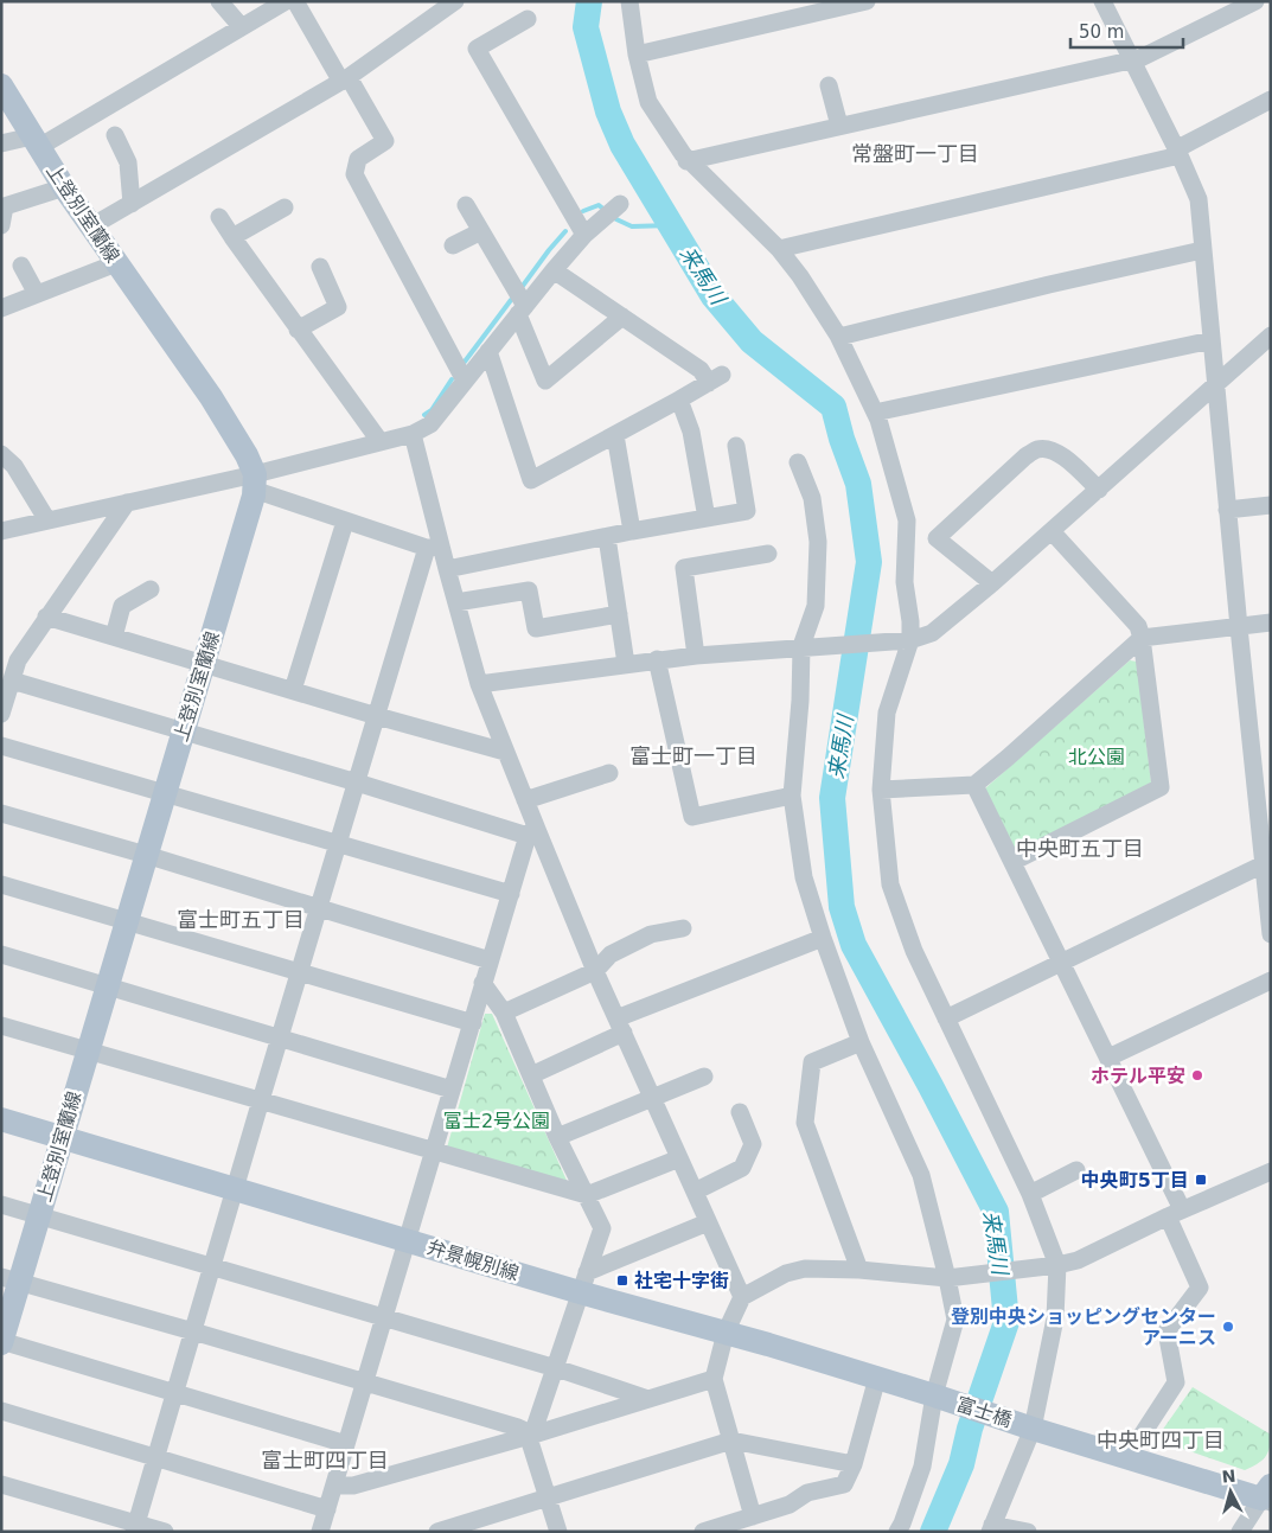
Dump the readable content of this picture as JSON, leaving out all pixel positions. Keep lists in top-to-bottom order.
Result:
{
  "streets": {
    "main road": ["上登別室蘭線", "弁景幌別線", "富士橋"]
  },
  "crossings": [
    ["上登別室蘭線", "弁景幌別線"],
    ["弁景幌別線", "富士橋"]
  ],
  "districts": [
    "常盤町一丁目",
    "富士町一丁目",
    "中央町五丁目",
    "富士町五丁目",
    "中央町四丁目",
    "富士町四丁目"
  ],
  "water": ["来馬川"],
  "parks": ["北公園", "富士2号公園"],
  "places": {
    "other": ["ホテル平安", "登別中央ショッピングセンター アーニス"],
    "transit": ["中央町5丁目", "社宅十字街"]
  },
  "scale_bar": "50 m",
  "north": "top"
}
